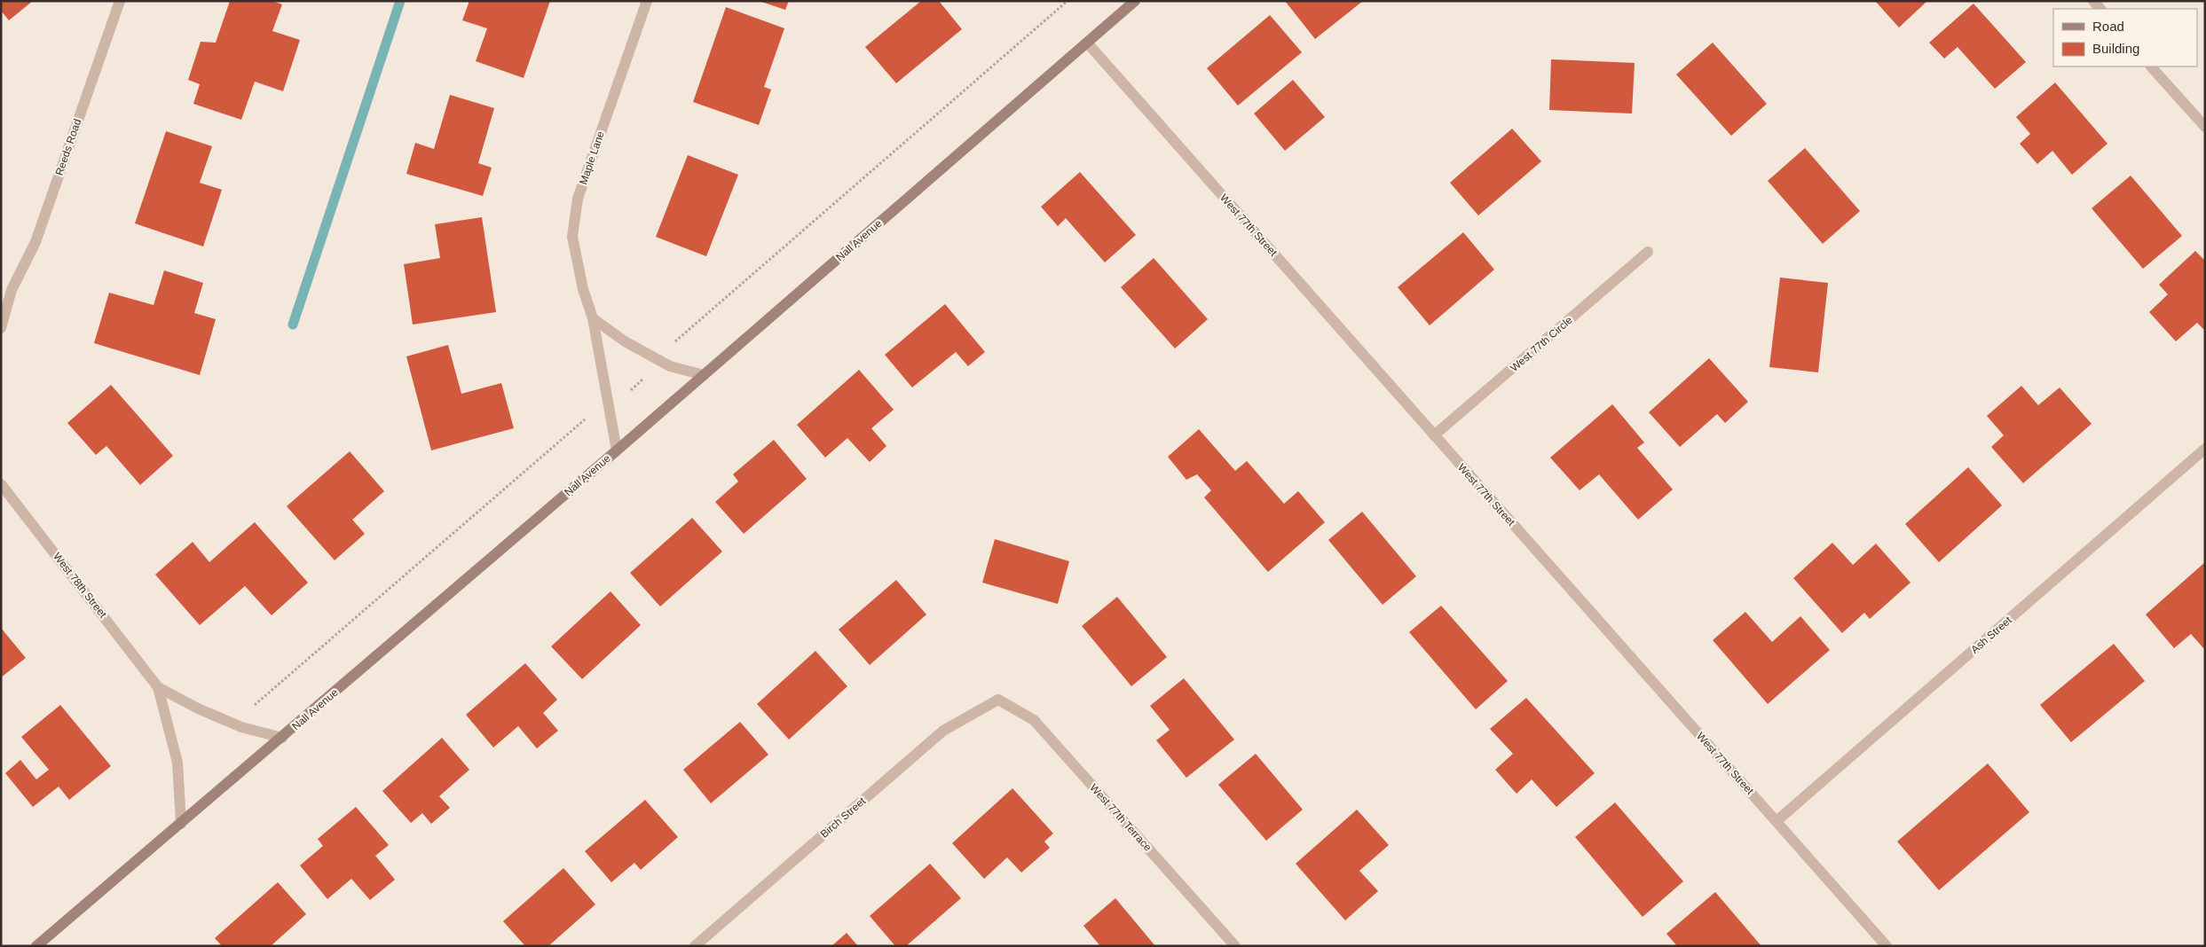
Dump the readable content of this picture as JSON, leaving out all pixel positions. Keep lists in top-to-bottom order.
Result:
{
  "streets": {
    "main road": ["Nall Avenue"],
    "street": [
      "Reeds Road",
      "Maple Lane",
      "West 77th Street",
      "West 77th Circle",
      "West 78th Street",
      "Ash Street",
      "Birch Street",
      "West 77th Terrace"
    ]
  },
  "crossings": [
    ["Maple Lane", "Nall Avenue"],
    ["West 77th Street", "Nall Avenue"],
    ["West 77th Street", "West 77th Circle"],
    ["West 77th Street", "Ash Street"],
    ["Nall Avenue", "West 78th Street"],
    ["Birch Street", "West 77th Terrace"]
  ],
  "legend": ["Road", "Building"]
}
